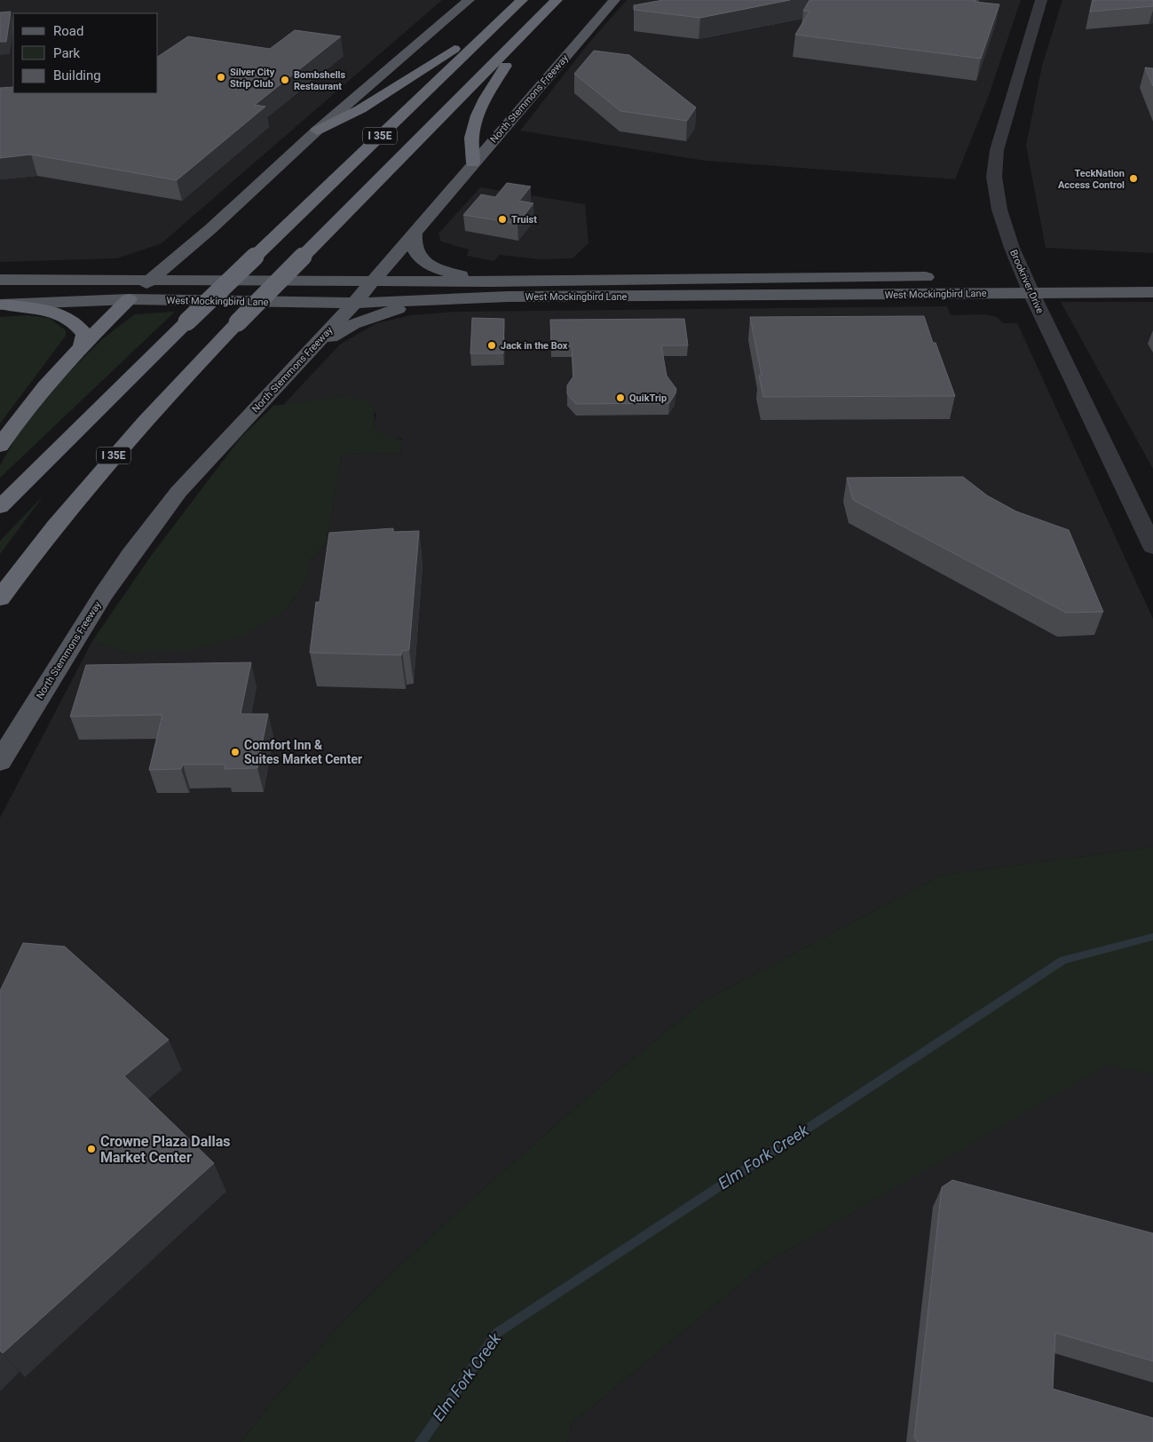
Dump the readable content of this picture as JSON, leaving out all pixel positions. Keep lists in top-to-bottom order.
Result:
{
  "streets": {
    "highway": ["I 35E"],
    "main road": ["North Stemmons Freeway", "West Mockingbird Lane"],
    "street": ["Brookriver Drive"]
  },
  "crossings": [
    ["North Stemmons Freeway", "West Mockingbird Lane"],
    ["Brookriver Drive", "West Mockingbird Lane"]
  ],
  "water": ["Elm Fork Creek"],
  "places": [
    "Silver City Strip Club",
    "Bombshells Restaurant",
    "TeckNation Access Control",
    "Truist",
    "Jack in the Box",
    "QuikTrip",
    "Comfort Inn & Suites Market Center",
    "Crowne Plaza Dallas Market Center"
  ],
  "legend": ["Road", "Park", "Building"]
}
